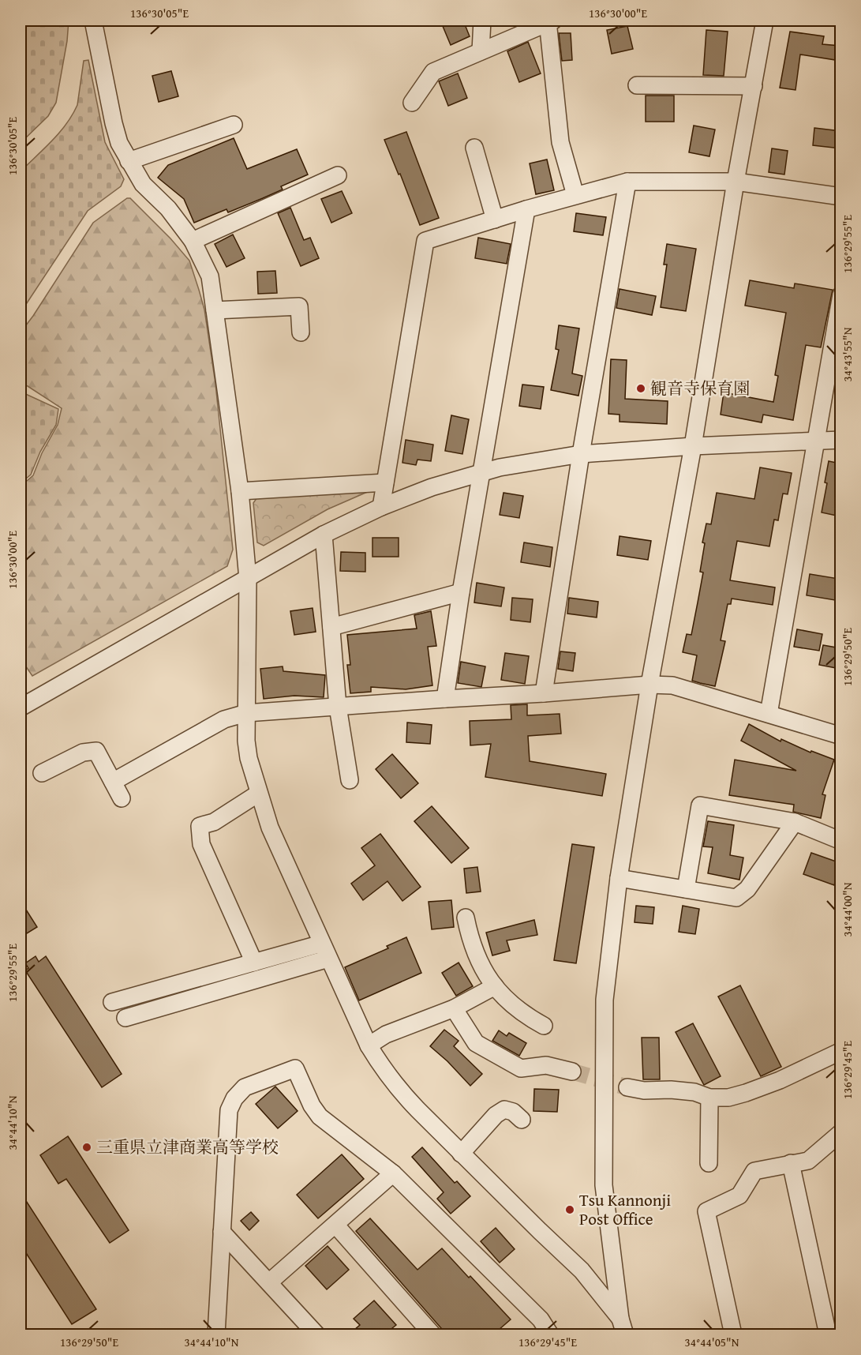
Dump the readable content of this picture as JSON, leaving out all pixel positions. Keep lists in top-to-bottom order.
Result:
{
  "places": ["観音寺保育園", "三重県立津商業高等学校", "Tsu Kannonji Post Office"],
  "coordinates": [
    "136°30'05\"E",
    "136°30'00\"E",
    "136°29'55\"E",
    "34°43'55\"N",
    "136°29'50\"E",
    "34°44'00\"N",
    "136°29'45\"E",
    "34°44'10\"N",
    "34°44'05\"N"
  ]
}
